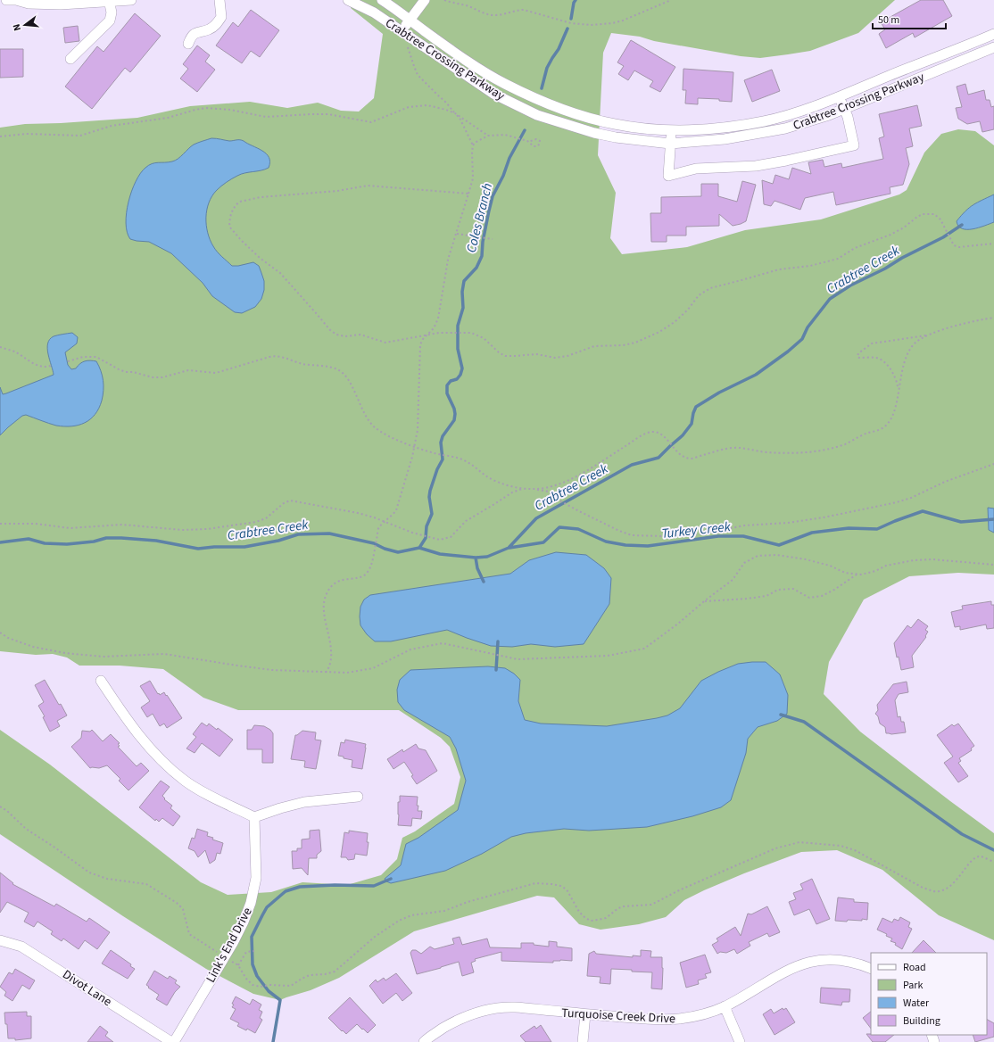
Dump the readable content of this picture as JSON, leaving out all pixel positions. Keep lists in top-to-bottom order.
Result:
{
  "streets": {
    "street": [
      "Crabtree Crossing Parkway",
      "Link's End Drive",
      "Divot Lane",
      "Turquoise Creek Drive"
    ]
  },
  "water": ["Coles Branch", "Crabtree Creek", "Turkey Creek"],
  "legend": [
    "Road",
    "Park",
    "Water",
    "Building"
  ],
  "scale_bar": "50 m",
  "north": "left"
}
